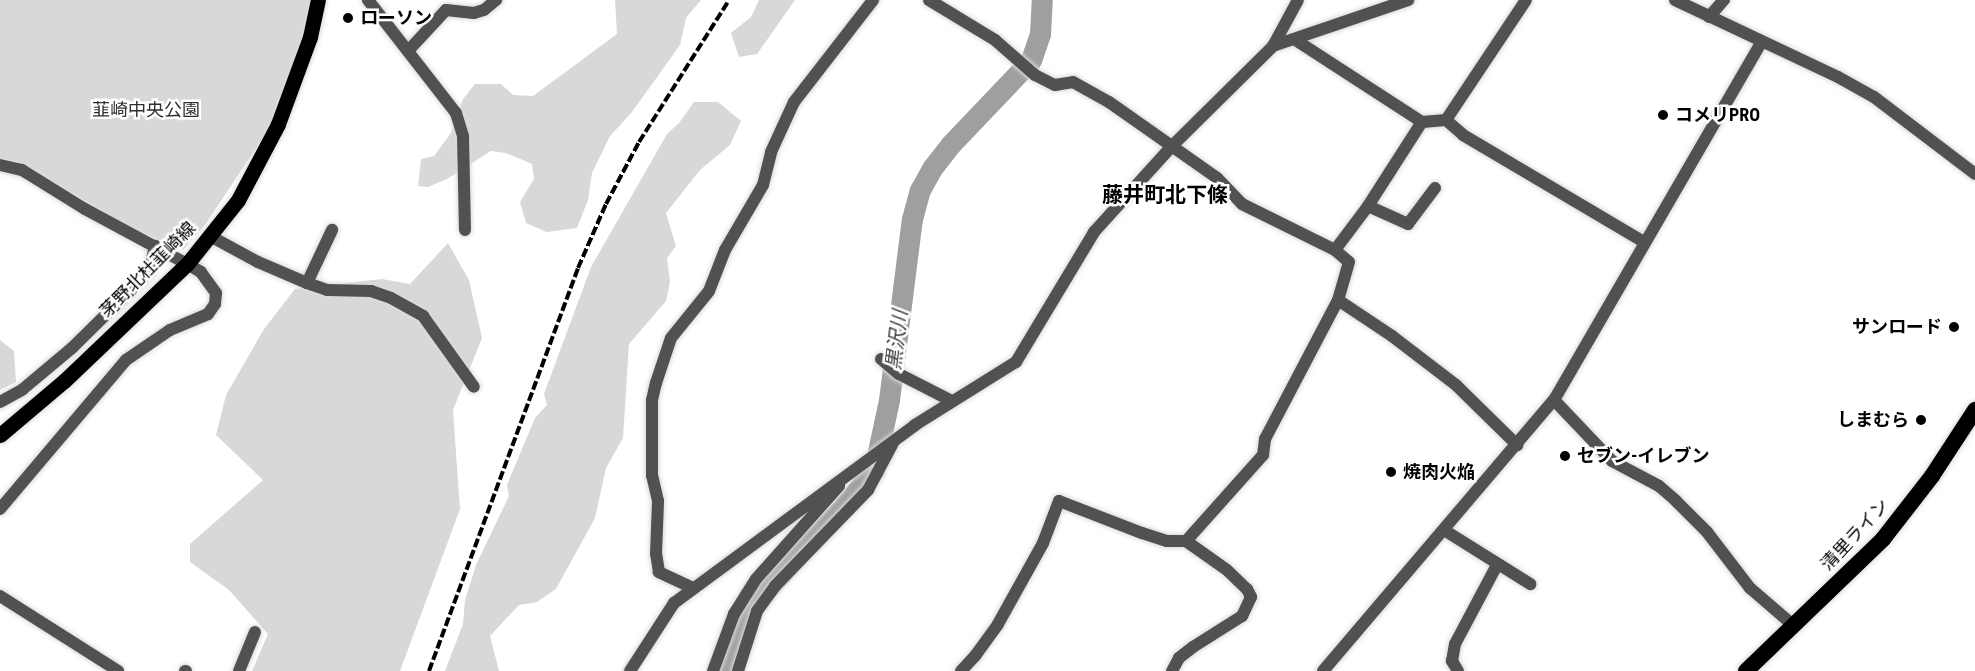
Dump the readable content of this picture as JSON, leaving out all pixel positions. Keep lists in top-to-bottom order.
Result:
{
  "streets": {
    "highway": ["清里ライン"],
    "main road": ["茅野北杜韮崎線"]
  },
  "districts": ["藤井町北下條"],
  "water": ["黒沢川"],
  "parks": ["韮崎中央公園"],
  "places": [
    "ローソン",
    "コメリPRO",
    "サンロード",
    "しまむら",
    "セブン-イレブン",
    "焼肉火焔"
  ]
}
